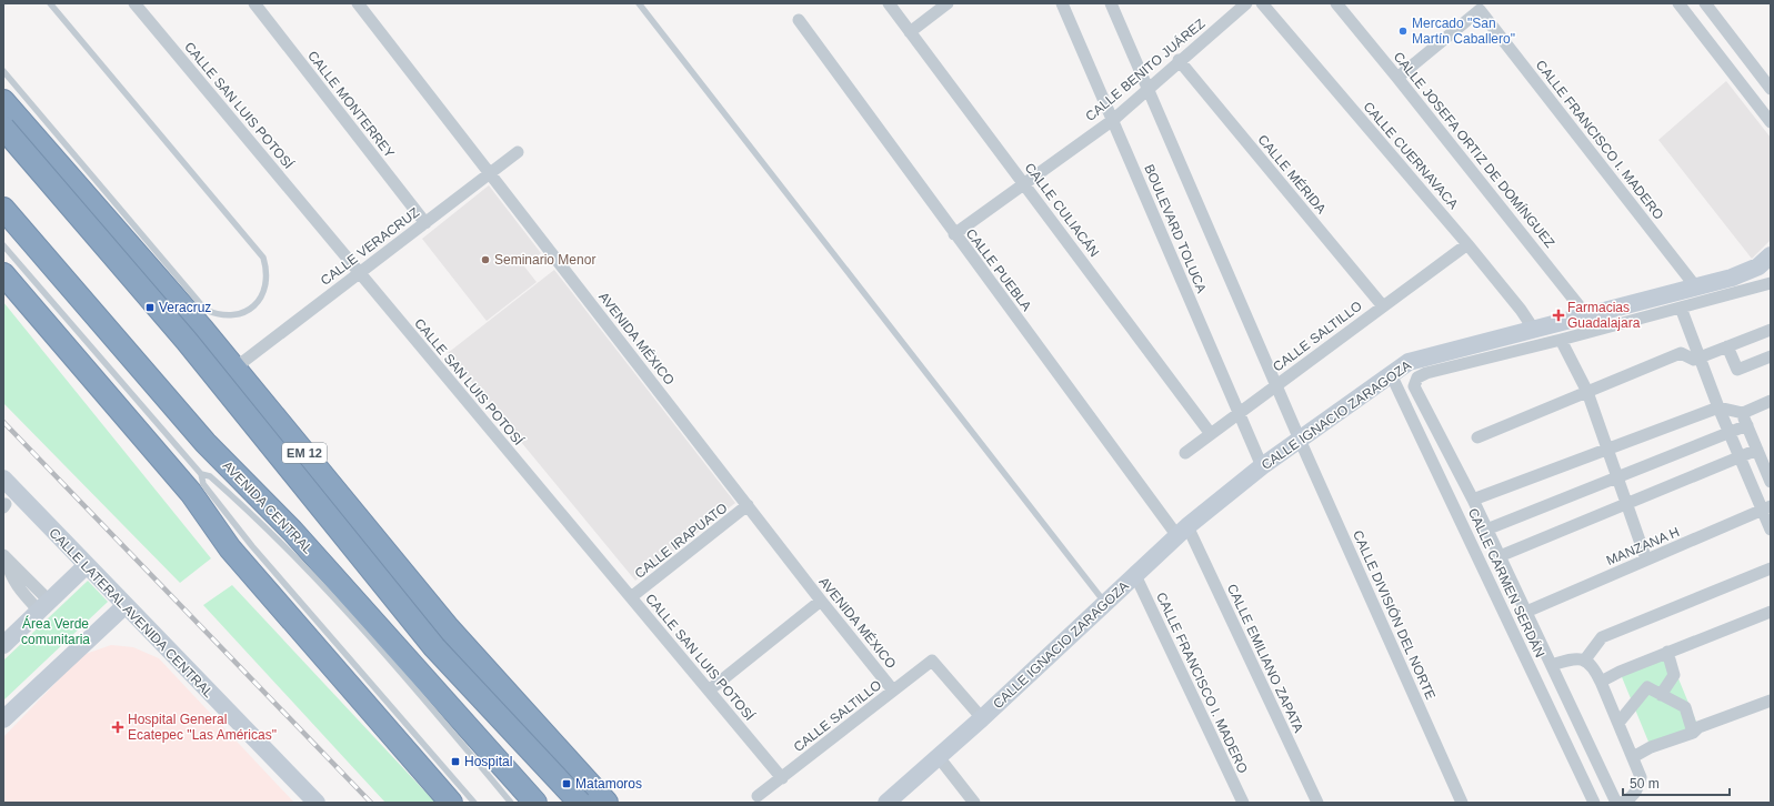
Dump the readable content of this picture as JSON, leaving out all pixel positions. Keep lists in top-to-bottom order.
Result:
{
  "streets": {
    "highway": ["EM 12", "AVENIDA CENTRAL"],
    "street": [
      "CALLE BENITO JUÁREZ",
      "CALLE MONTERREY",
      "CALLE SAN LUIS POTOSÍ",
      "CALLE FRANCISCO I. MADERO",
      "CALLE JOSEFA ORTIZ DE DOMÍNGUEZ",
      "CALLE CUERNAVACA",
      "CALLE MÉRIDA",
      "CALLE CULIACÁN",
      "BOULEVARD TOLUCA",
      "CALLE VERACRUZ",
      "CALLE PUEBLA",
      "CALLE SALTILLO",
      "AVENIDA MÉXICO",
      "CALLE IGNACIO ZARAGOZA",
      "CALLE IRAPUATO",
      "MANZANA H",
      "CALLE CARMEN SERDÁN",
      "CALLE LATERAL AVENIDA CENTRAL",
      "CALLE DIVISIÓN DEL NORTE",
      "CALLE EMILIANO ZAPATA"
    ]
  },
  "crossings": [
    ["CALLE BENITO JUÁREZ", "CALLE MÉRIDA"],
    ["CALLE BENITO JUÁREZ", "CALLE CULIACÁN"],
    ["CALLE BENITO JUÁREZ", "BOULEVARD TOLUCA"],
    ["CALLE BENITO JUÁREZ", "CALLE PUEBLA"],
    ["CALLE MONTERREY", "CALLE VERACRUZ"],
    ["CALLE SAN LUIS POTOSÍ", "CALLE VERACRUZ"],
    ["CALLE SAN LUIS POTOSÍ", "CALLE SALTILLO"],
    ["CALLE SAN LUIS POTOSÍ", "CALLE IRAPUATO"],
    ["CALLE FRANCISCO I. MADERO", "CALLE JOSEFA ORTIZ DE DOMÍNGUEZ"],
    ["CALLE FRANCISCO I. MADERO", "CALLE IGNACIO ZARAGOZA"],
    ["CALLE JOSEFA ORTIZ DE DOMÍNGUEZ", "CALLE IGNACIO ZARAGOZA"],
    ["CALLE CUERNAVACA", "CALLE SALTILLO"],
    ["CALLE CUERNAVACA", "CALLE IGNACIO ZARAGOZA"],
    ["CALLE MÉRIDA", "CALLE SALTILLO"],
    ["CALLE CULIACÁN", "CALLE SALTILLO"],
    ["BOULEVARD TOLUCA", "CALLE SALTILLO"],
    ["BOULEVARD TOLUCA", "CALLE IGNACIO ZARAGOZA"],
    ["CALLE VERACRUZ", "AVENIDA MÉXICO"],
    ["CALLE PUEBLA", "CALLE IGNACIO ZARAGOZA"],
    ["CALLE PUEBLA", "CALLE EMILIANO ZAPATA"],
    ["CALLE SALTILLO", "AVENIDA MÉXICO"],
    ["CALLE SALTILLO", "CALLE IGNACIO ZARAGOZA"],
    ["AVENIDA MÉXICO", "CALLE IRAPUATO"],
    ["CALLE IGNACIO ZARAGOZA", "CALLE CARMEN SERDÁN"],
    ["CALLE IGNACIO ZARAGOZA", "CALLE DIVISIÓN DEL NORTE"],
    ["CALLE IGNACIO ZARAGOZA", "CALLE EMILIANO ZAPATA"],
    ["MANZANA H", "CALLE CARMEN SERDÁN"]
  ],
  "parks": ["Área Verde comunitaria"],
  "places": {
    "other": ["Mercado \"San Martín Caballero\"", "Seminario Menor"],
    "transit": ["Veracruz", "Hospital", "Matamoros"],
    "health": ["Farmacias Guadalajara", "Hospital General Ecatepec \"Las Américas\""]
  },
  "scale_bar": "50 m"
}
